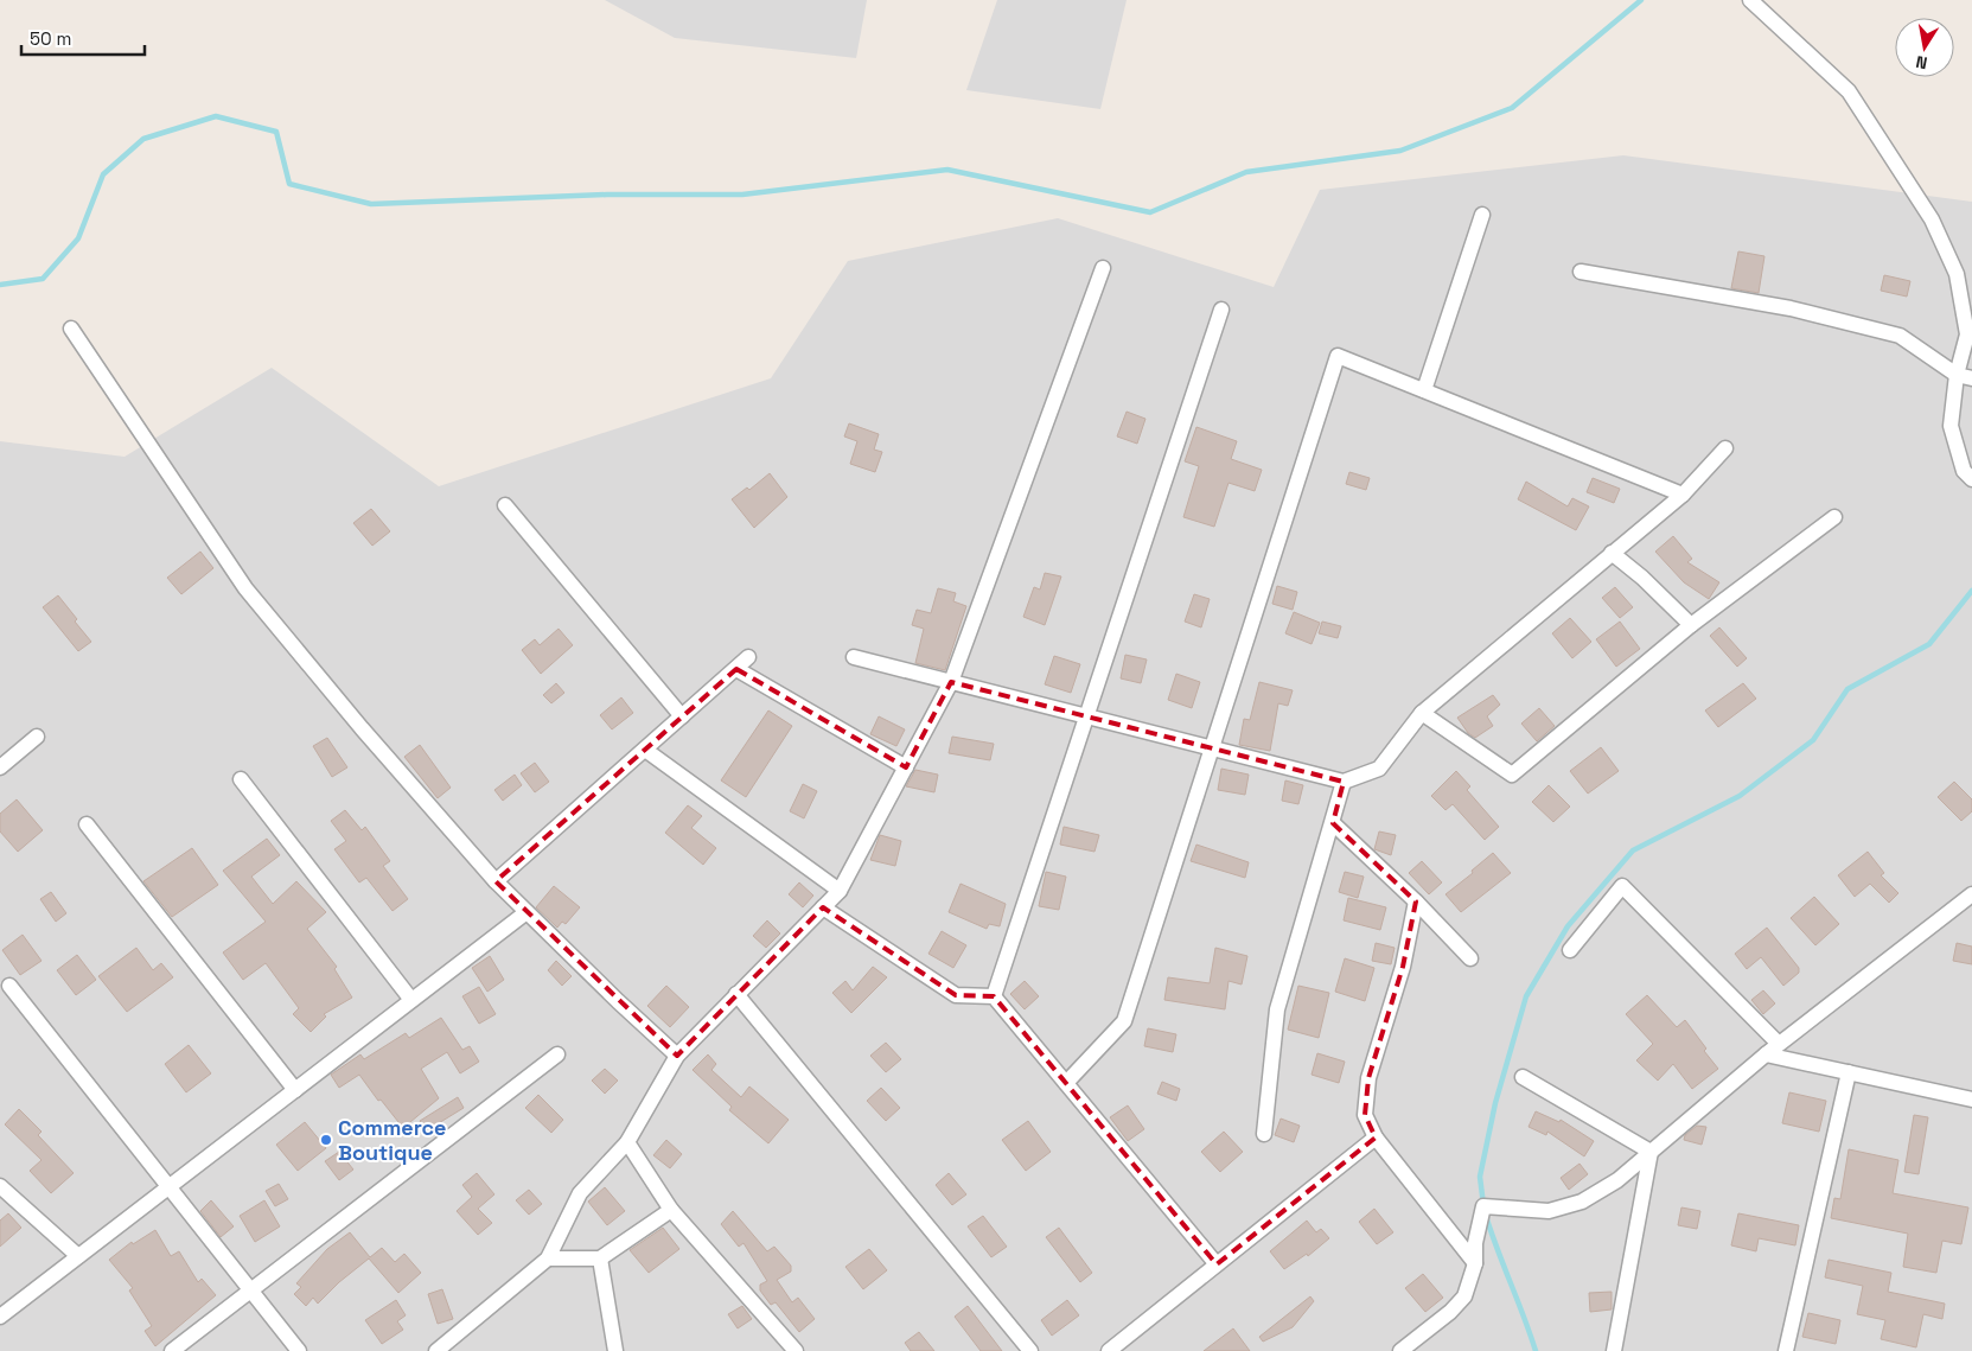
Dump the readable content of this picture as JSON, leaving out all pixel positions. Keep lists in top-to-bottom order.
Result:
{
  "places": ["Commerce Boutique"],
  "scale_bar": "50 m",
  "north": "bottom"
}
